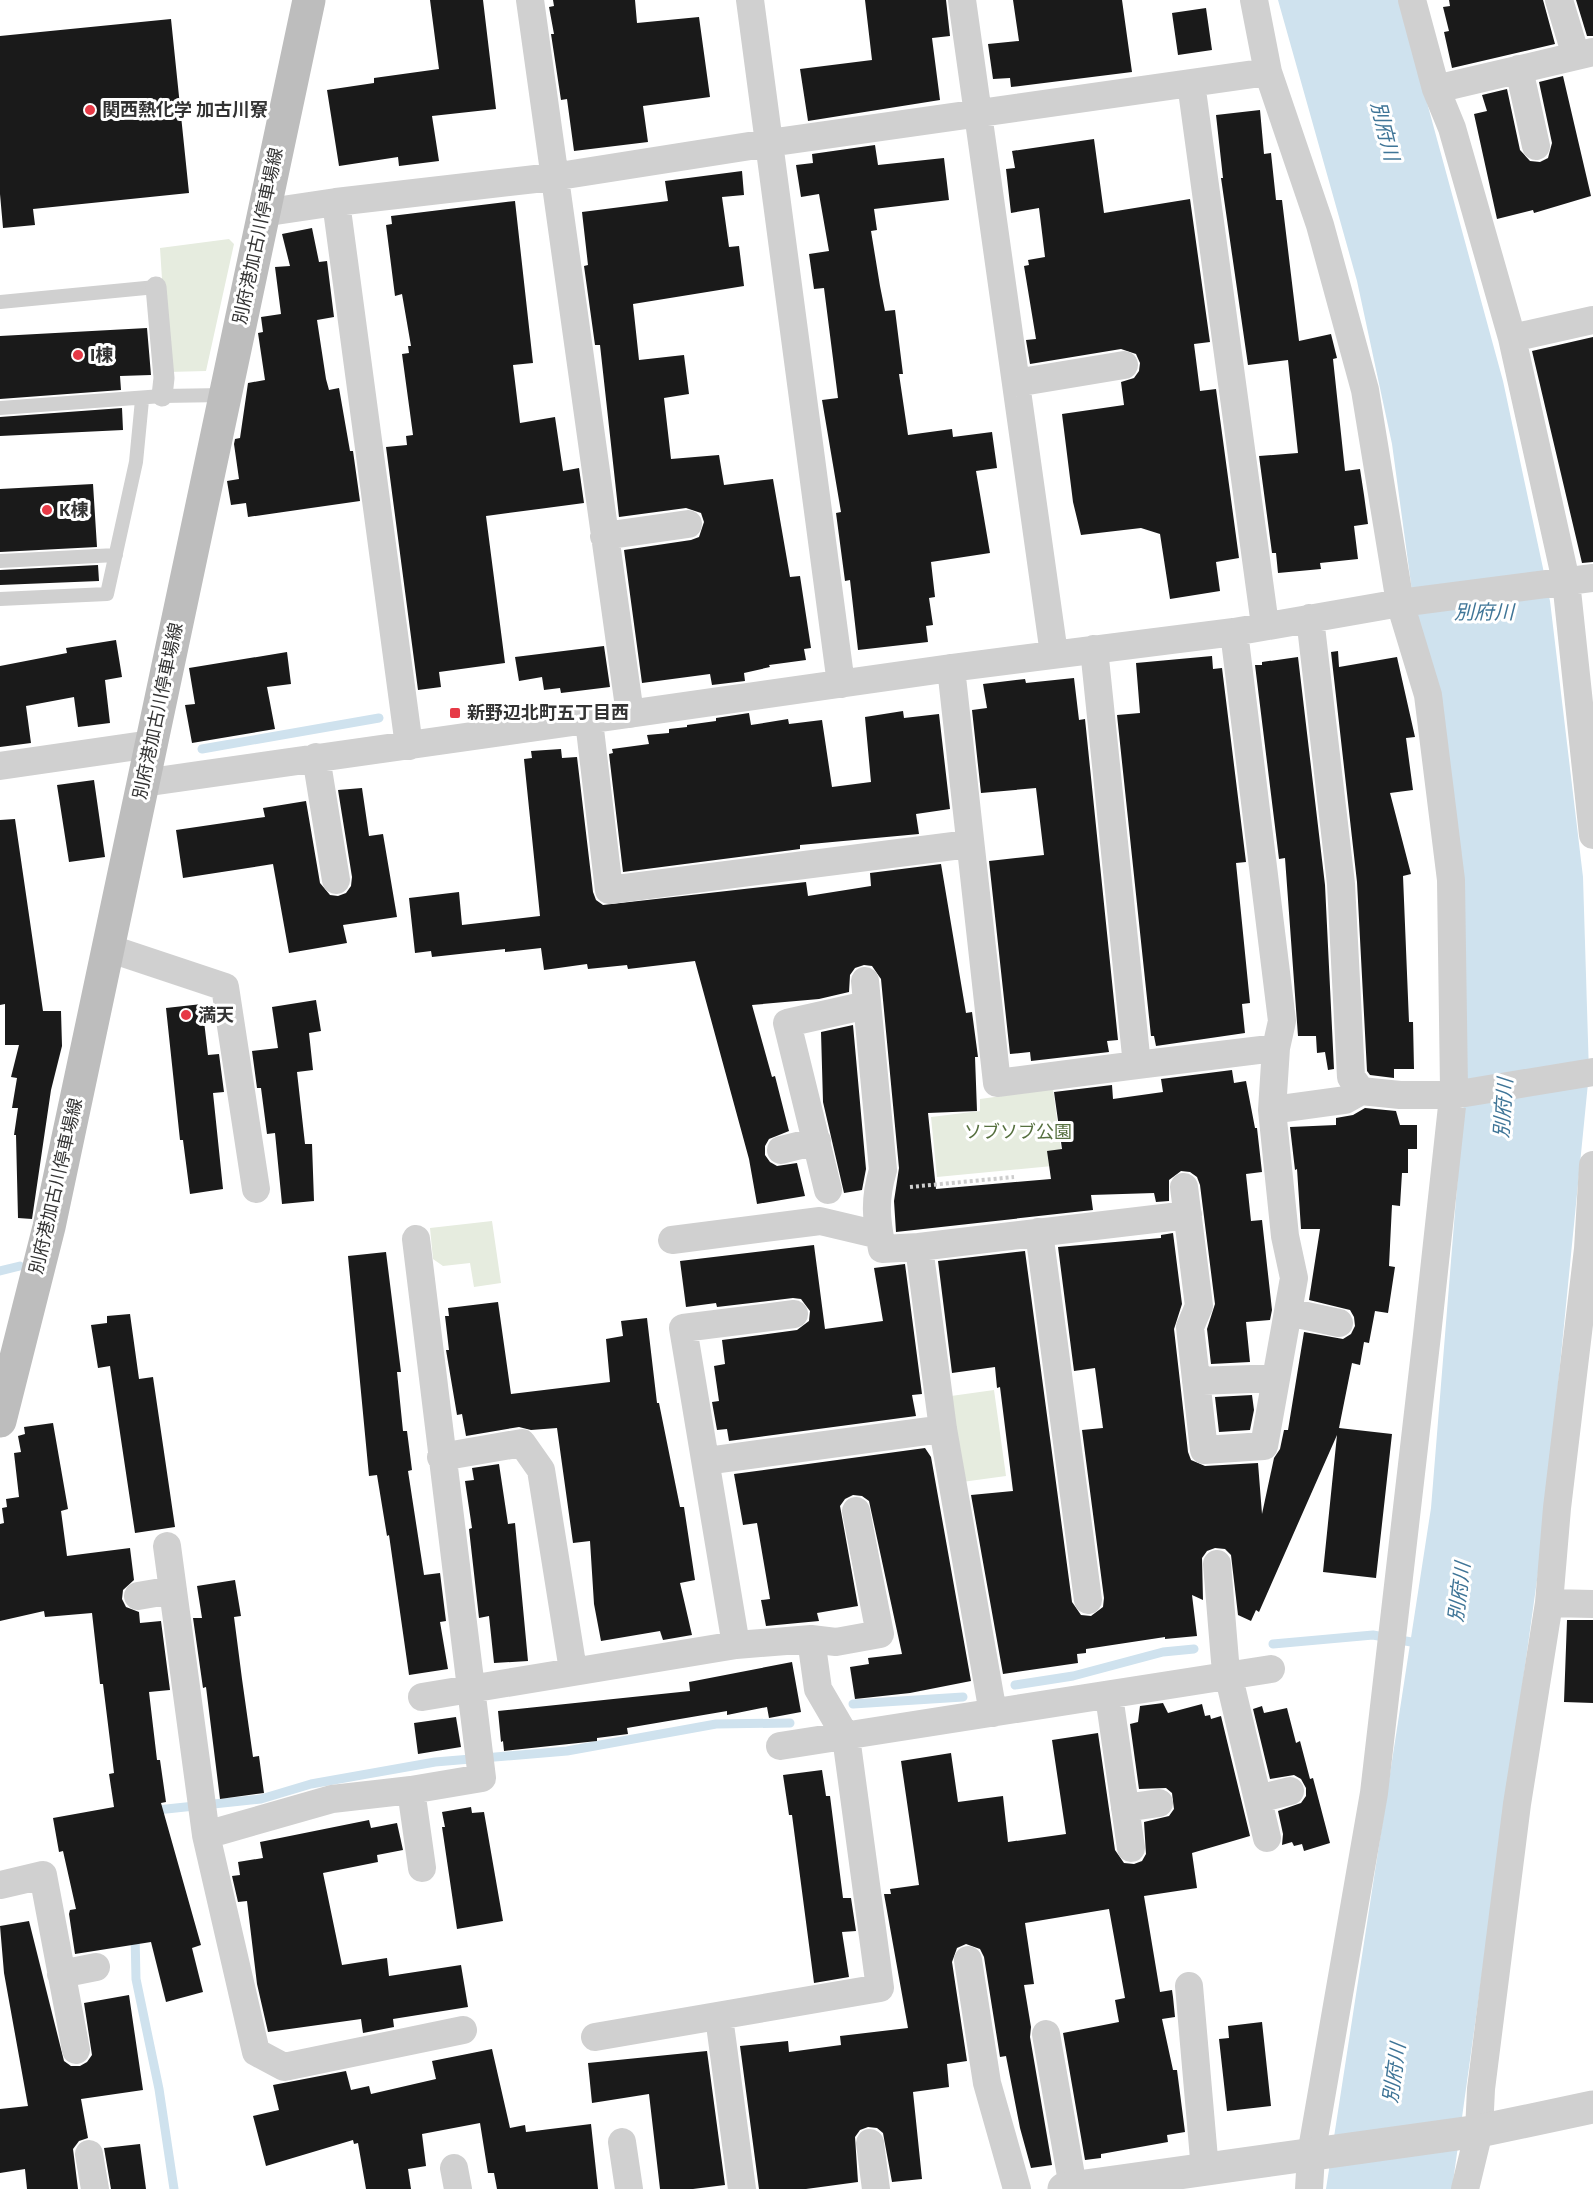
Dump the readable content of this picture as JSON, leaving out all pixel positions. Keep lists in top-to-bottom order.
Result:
{
  "streets": {
    "main road": ["別府港加古川停車場線"]
  },
  "water": ["別府川"],
  "parks": ["ソブソブ公園"],
  "places": {
    "other": [
      "関西熱化学 加古川寮",
      "I棟",
      "K棟",
      "満天"
    ],
    "transit": ["新野辺北町五丁目西"]
  }
}
